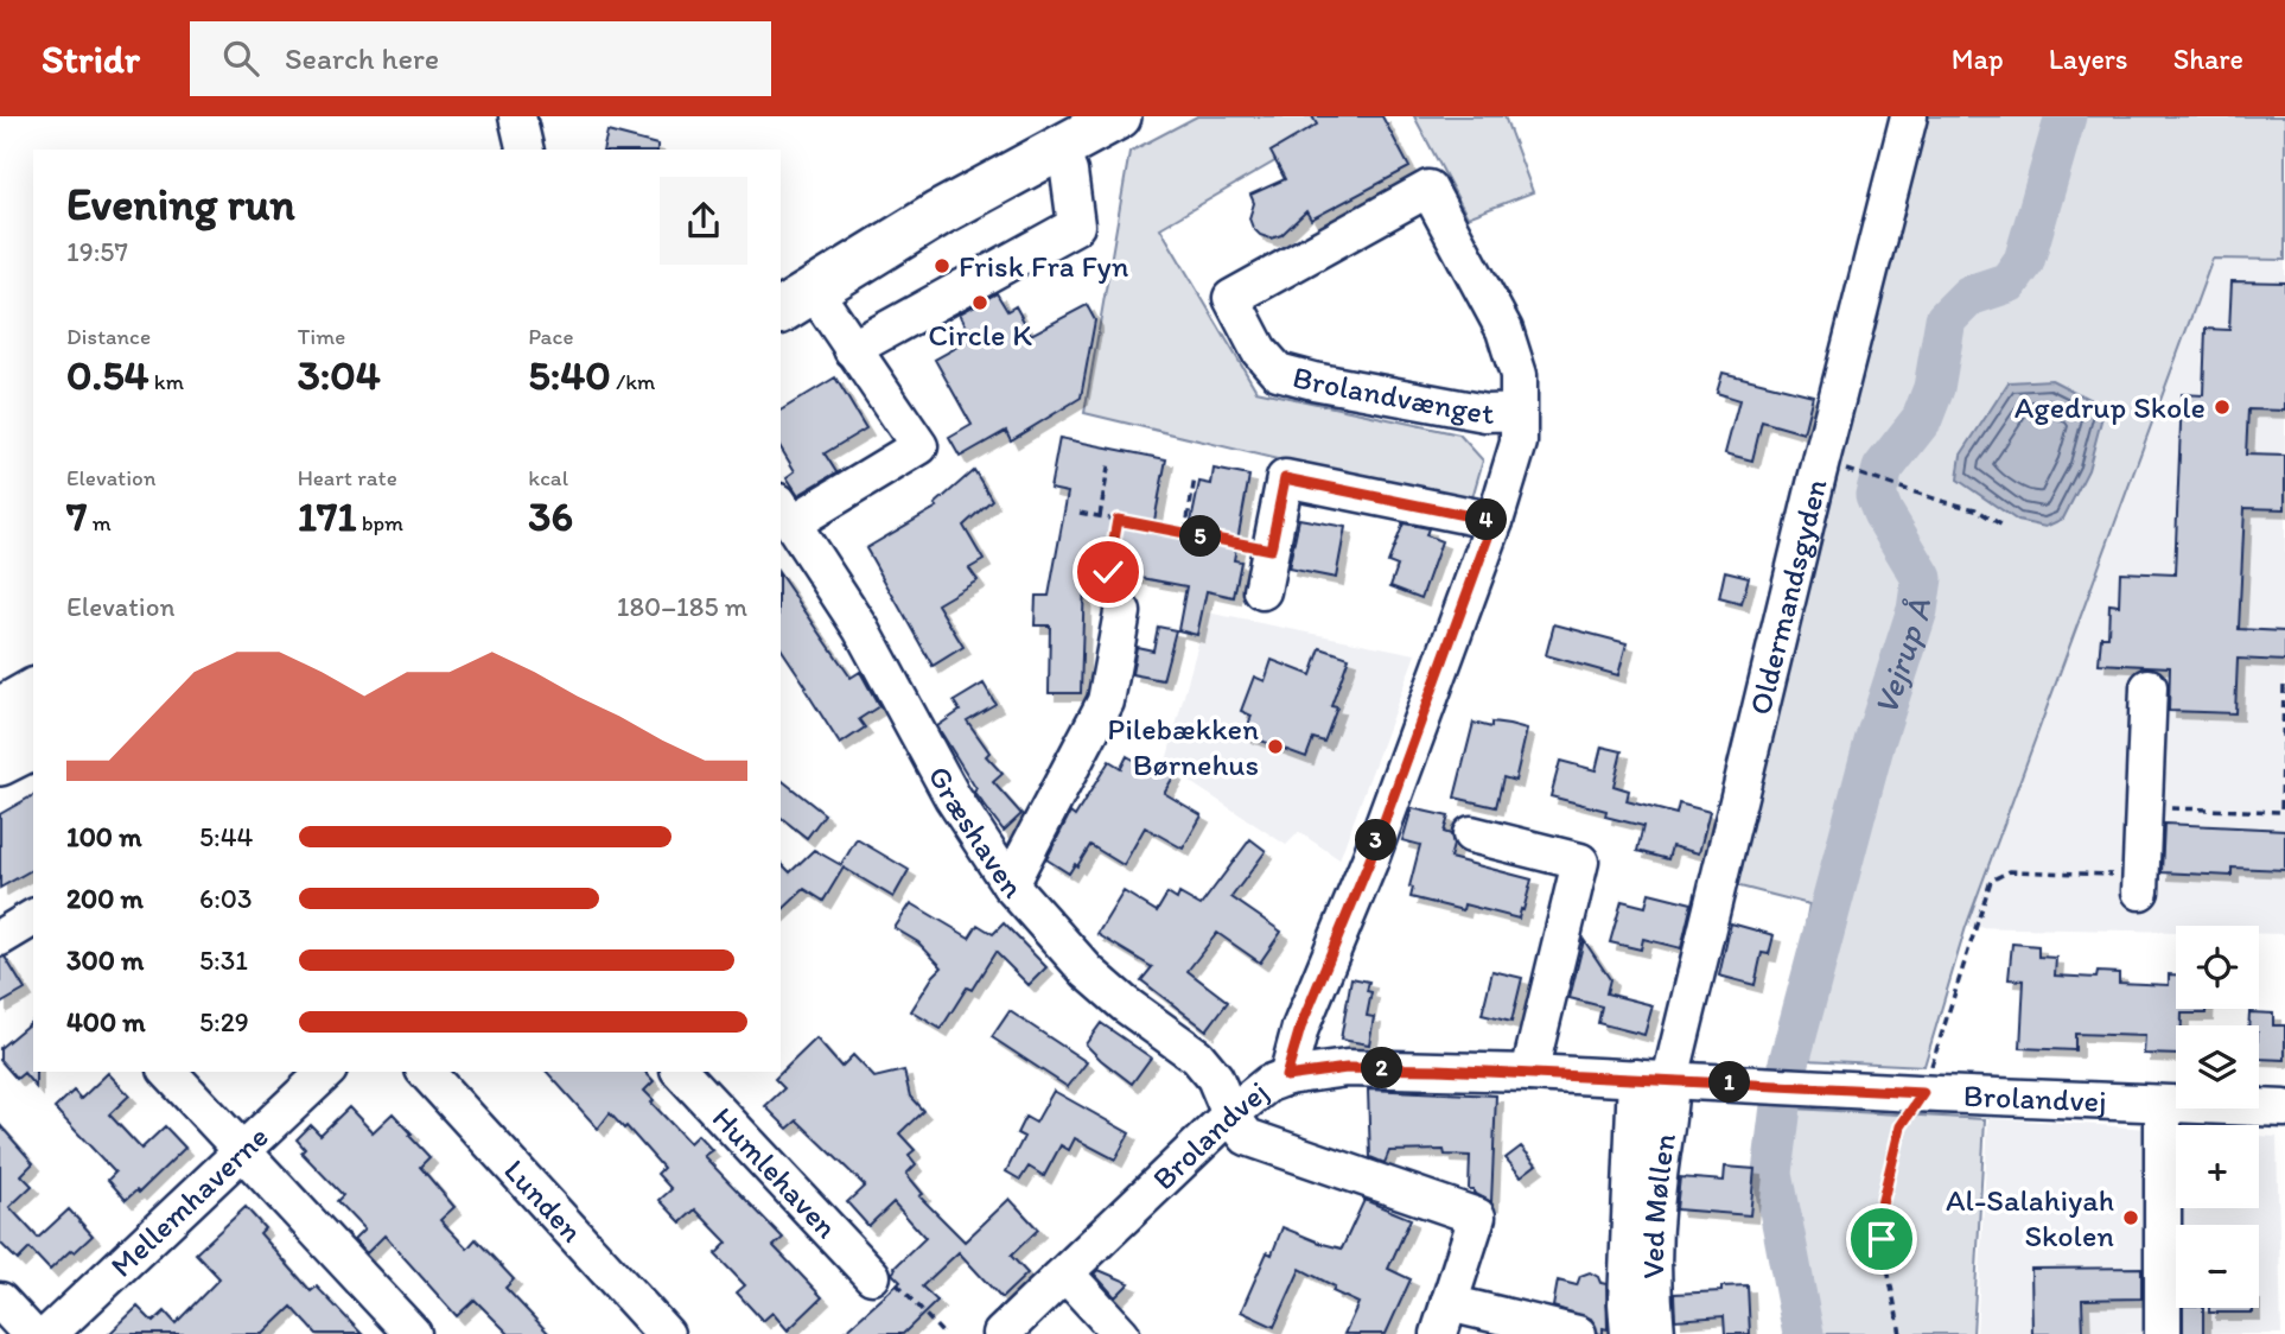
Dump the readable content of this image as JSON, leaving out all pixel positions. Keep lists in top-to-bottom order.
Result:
{
  "streets": {
    "street": [
      "Brolandvænget",
      "Oldermandsgyden",
      "Græshaven",
      "Brolandvej",
      "Humlehaven",
      "Lunden",
      "Mellemhaverne",
      "Ved Møllen"
    ]
  },
  "crossings": [
    ["Brolandvænget", "Brolandvej"],
    ["Oldermandsgyden", "Brolandvej"],
    ["Oldermandsgyden", "Ved Møllen"],
    ["Græshaven", "Brolandvej"],
    ["Brolandvej", "Ved Møllen"]
  ],
  "water": ["Vejrup Å"],
  "places": [
    "Frisk Fra Fyn",
    "Circle K",
    "Agedrup Skole",
    "Pilebækken Børnehus",
    "Al-Salahiyah Skolen"
  ],
  "page": {
    "header": "Stridr",
    "search": "Search here",
    "nav": ["Map", "Layers", "Share"],
    "heading": ["Evening run", "19:57"],
    "stats": [
      ["Distance", "0.54 km"],
      ["Time", "3:04"],
      ["Pace", "5:40 /km"],
      ["Elevation", "7 m"],
      ["Heart rate", "171 bpm"],
      ["kcal", "36"]
    ],
    "pins": [
      "4",
      "5",
      "3",
      "2",
      "1"
    ],
    "chart": ["Elevation", "180–185 m"],
    "list": [
      {
        "name": "100 m",
        "note": "5:44"
      },
      {
        "name": "200 m",
        "note": "6:03"
      },
      {
        "name": "300 m",
        "note": "5:31"
      },
      {
        "name": "400 m",
        "note": "5:29"
      }
    ],
    "map_buttons": ["+", "−"]
  }
}
